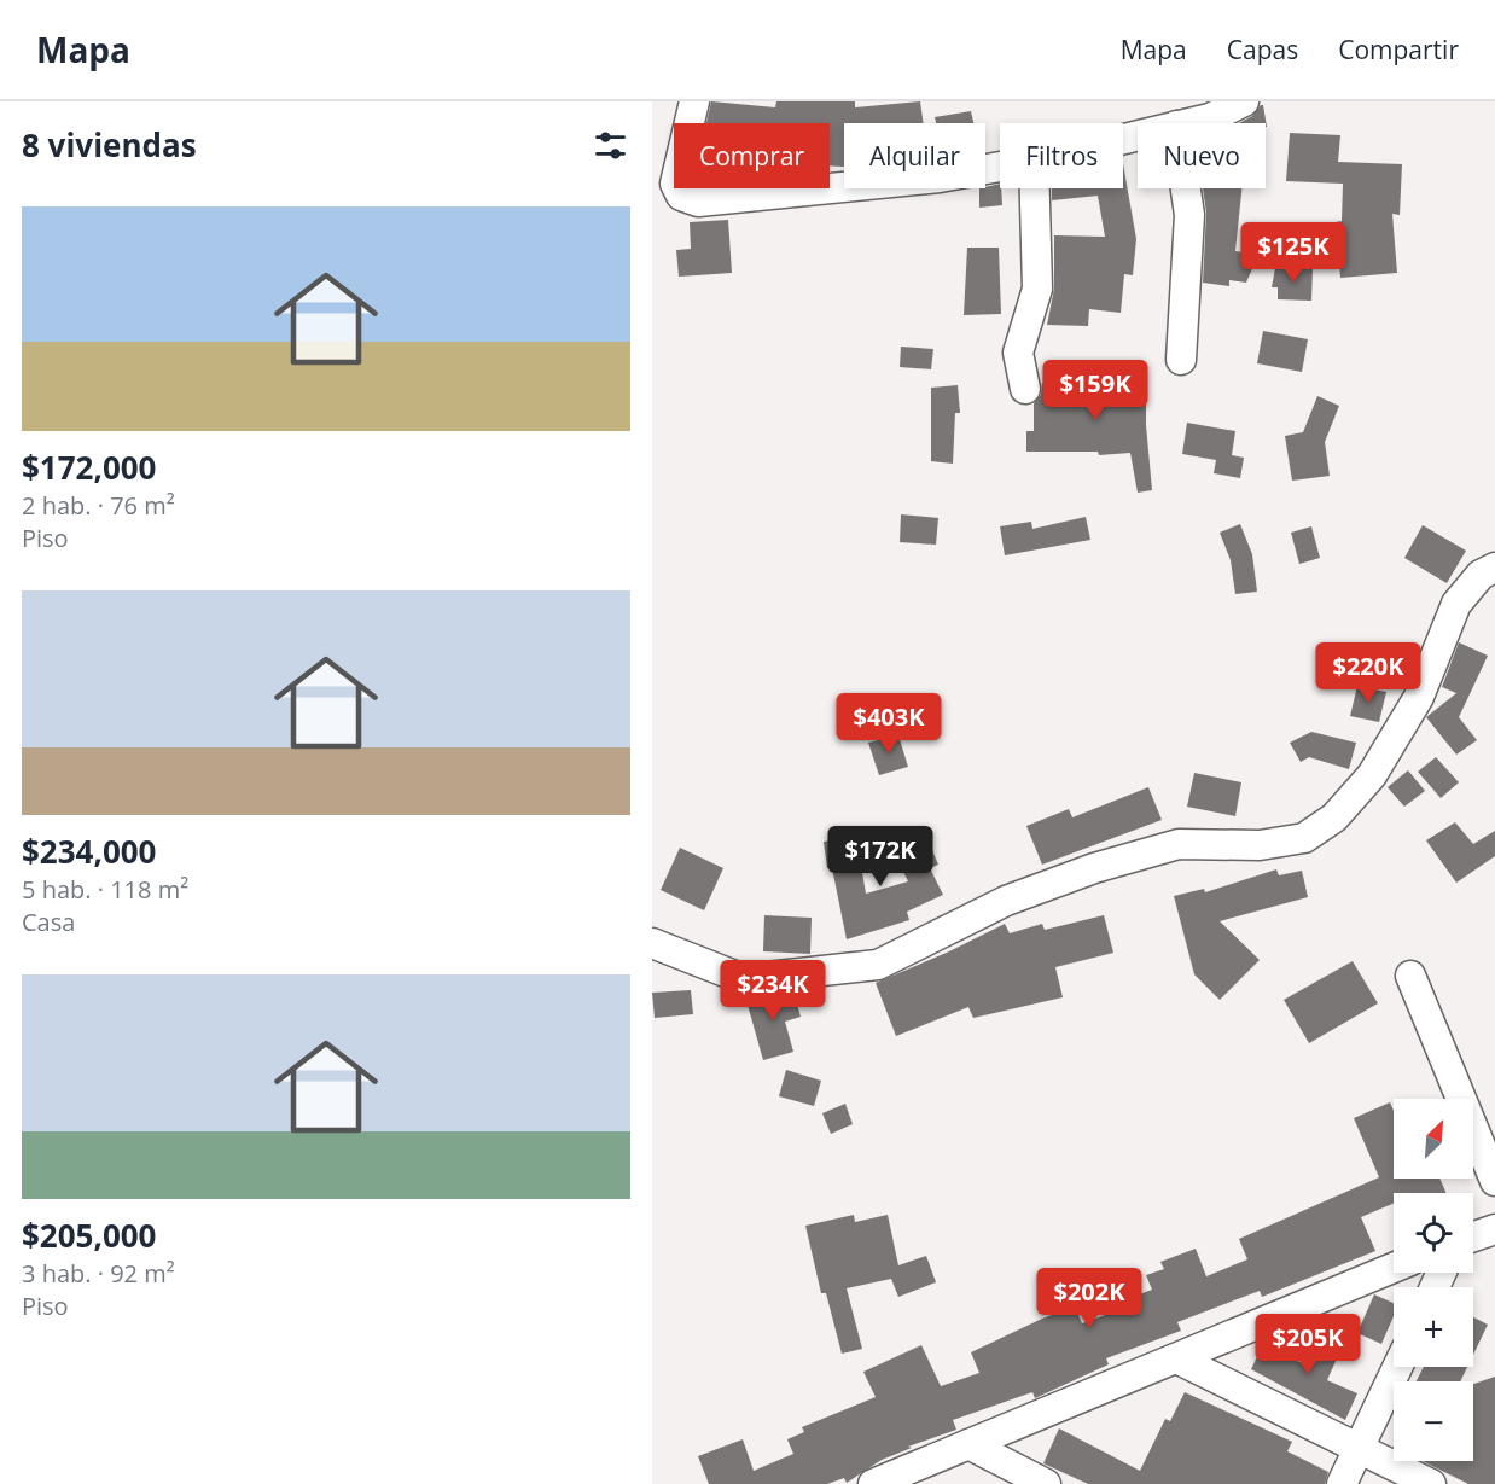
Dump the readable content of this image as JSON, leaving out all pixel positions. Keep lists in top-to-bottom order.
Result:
{
  "north": "top right",
  "page": {
    "header": "Mapa",
    "nav": ["Mapa", "Capas", "Compartir"],
    "heading": "8 viviendas",
    "chip": [
      "Comprar",
      "Alquilar",
      "Filtros",
      "Nuevo"
    ],
    "list": [
      {
        "name": "$172,000",
        "note": "2 hab. · 76 m² · Piso"
      },
      {
        "name": "$234,000",
        "note": "5 hab. · 118 m² · Casa"
      },
      {
        "name": "$205,000",
        "note": "3 hab. · 92 m² · Piso"
      }
    ],
    "price": [
      "$125K",
      "$159K",
      "$220K",
      "$403K",
      "$172K",
      "$234K",
      "$202K",
      "$205K"
    ],
    "map_buttons": ["+", "−"]
  }
}
